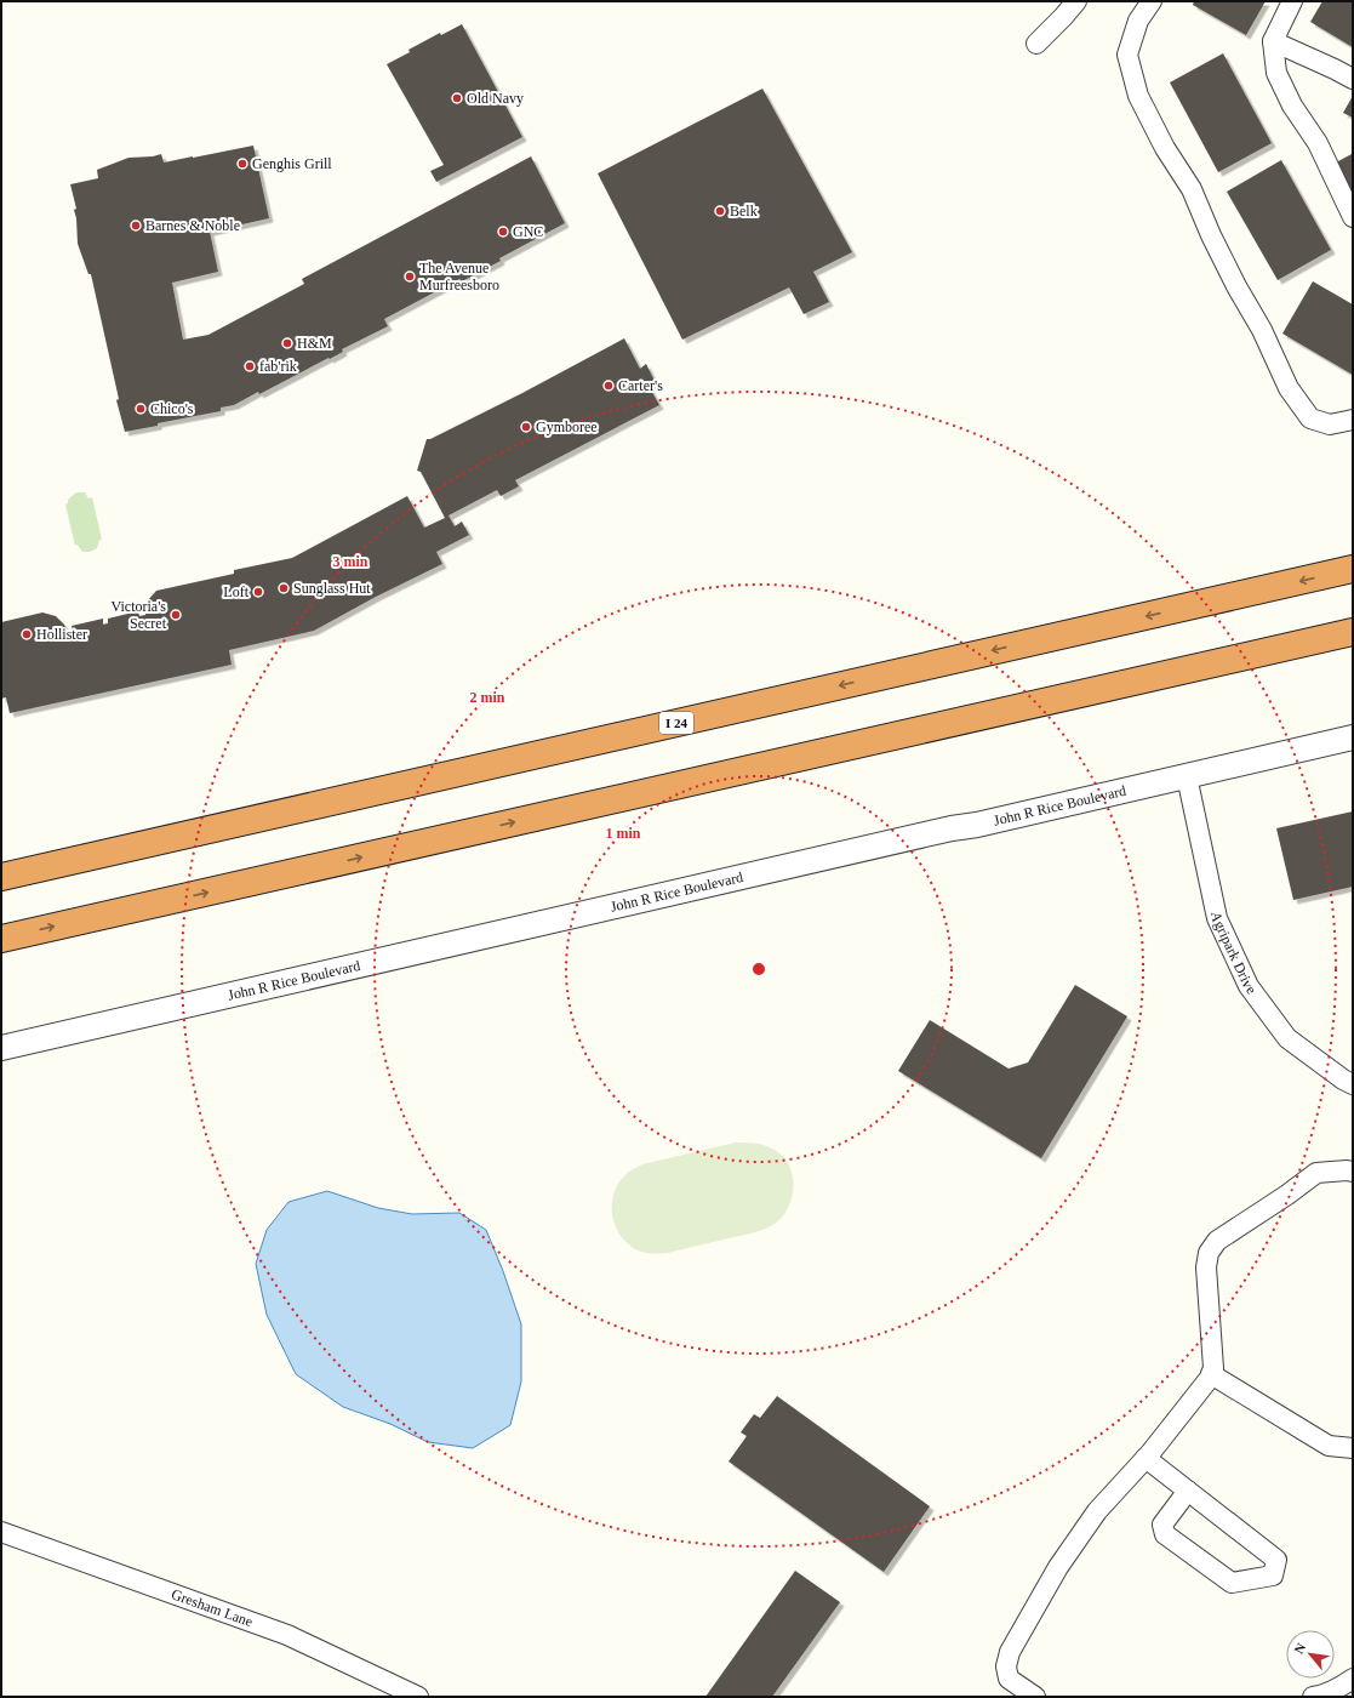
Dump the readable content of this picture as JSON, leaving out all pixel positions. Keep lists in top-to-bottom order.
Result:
{
  "streets": {
    "highway": ["I 24"],
    "street": ["John R Rice Boulevard", "Agripark Drive", "Gresham Lane"]
  },
  "crossings": [
    ["John R Rice Boulevard", "Agripark Drive"]
  ],
  "places": [
    "Old Navy",
    "Genghis Grill",
    "Belk",
    "Barnes & Noble",
    "GNC",
    "The Avenue Murfreesboro",
    "H&M",
    "fab'rik",
    "Carter's",
    "Chico's",
    "Gymboree",
    "Sunglass Hut",
    "Loft",
    "Victoria's Secret",
    "Hollister"
  ],
  "north": "top left",
  "rings": ["3 min", "2 min", "1 min"]
}
